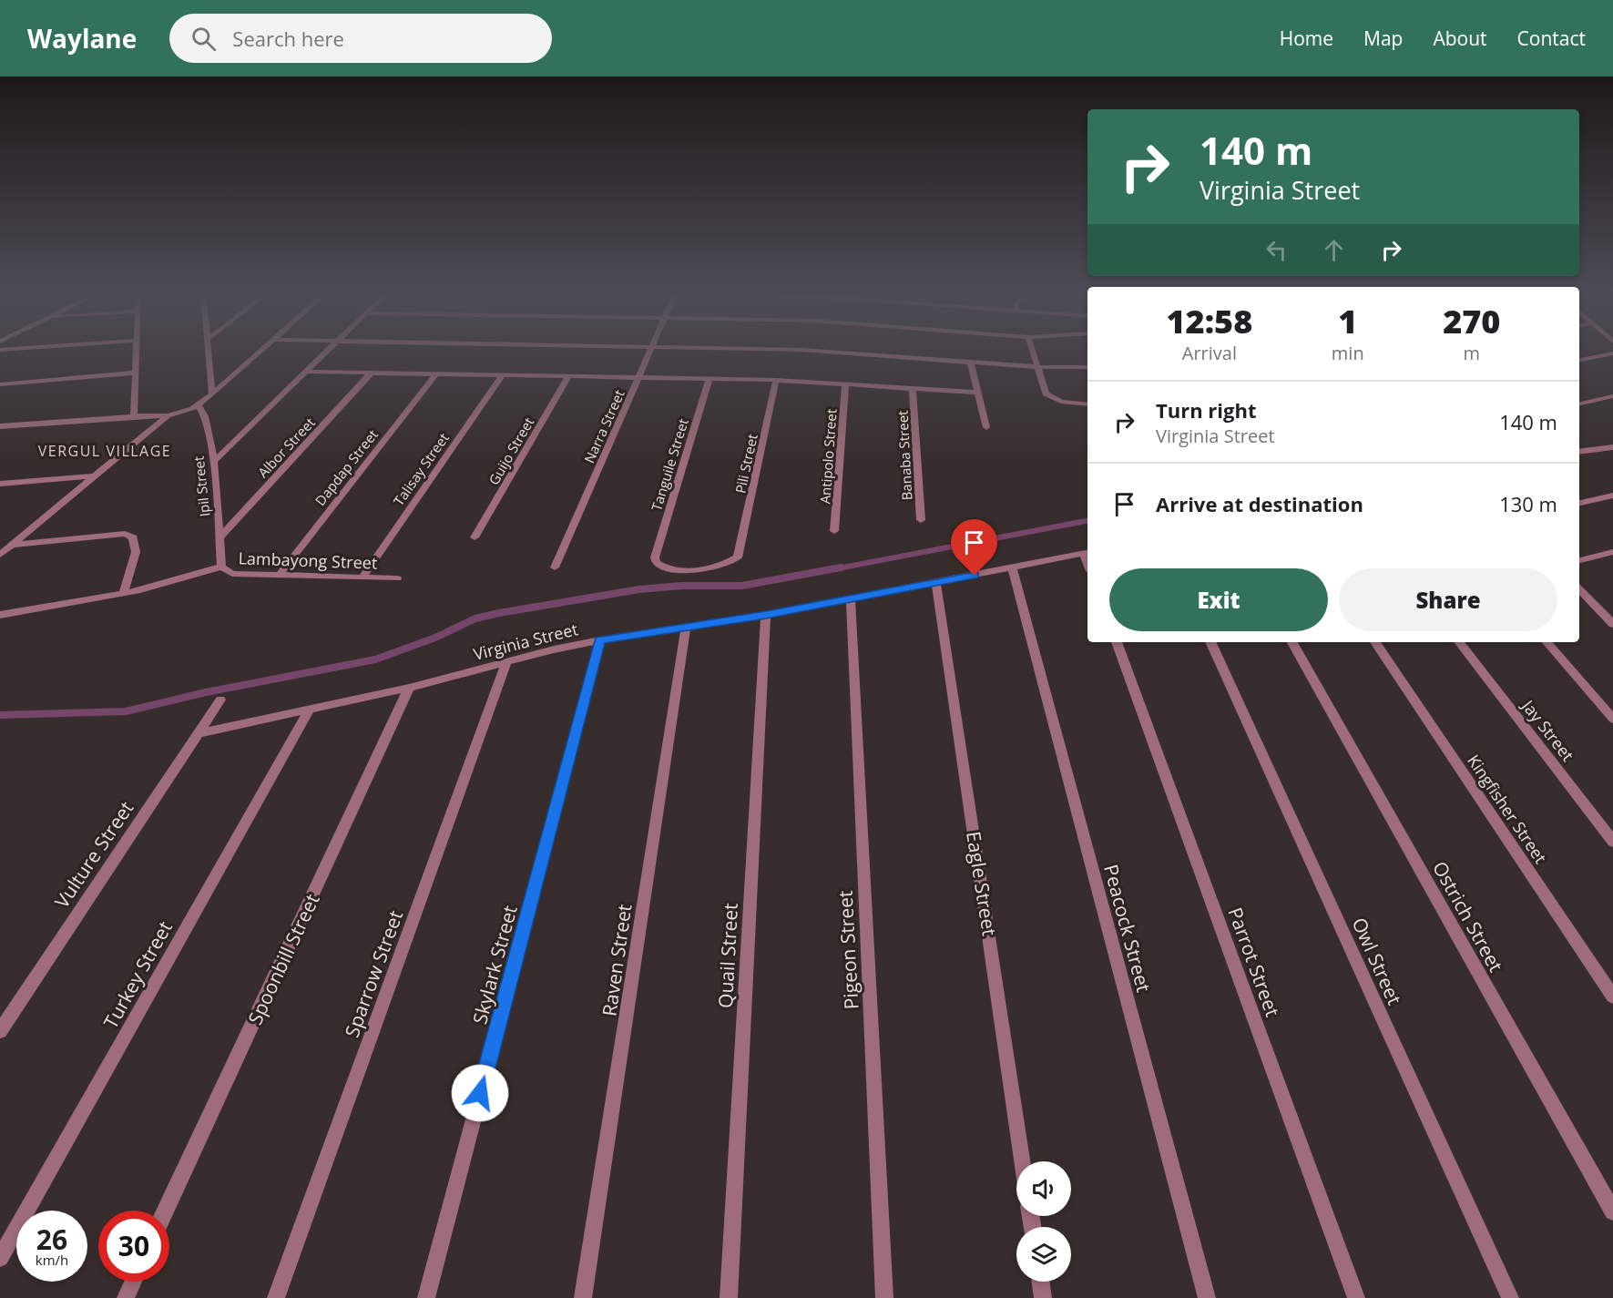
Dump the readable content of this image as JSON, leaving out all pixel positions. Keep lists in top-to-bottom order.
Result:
{
  "streets": {
    "street": [
      "Narra Street",
      "Albor Street",
      "Guijo Street",
      "Banaba Street",
      "Antipolo Street",
      "Pili Street",
      "Tanguile Street",
      "Dapdap Street",
      "Talisay Street",
      "Ipil Street",
      "Lambayong Street",
      "Virginia Street",
      "Jay Street",
      "Kingfisher Street",
      "Vulture Street",
      "Eagle Street",
      "Ostrich Street",
      "Peacock Street",
      "Pigeon Street",
      "Quail Street",
      "Spoonbill Street",
      "Raven Street",
      "Owl Street",
      "Parrot Street",
      "Skylark Street",
      "Sparrow Street",
      "Turkey Street"
    ]
  },
  "crossings": [
    ["Albor Street", "Ipil Street"],
    ["Pili Street", "Tanguile Street"],
    ["Dapdap Street", "Lambayong Street"],
    ["Talisay Street", "Lambayong Street"],
    ["Ipil Street", "Lambayong Street"],
    ["Virginia Street", "Vulture Street"],
    ["Virginia Street", "Eagle Street"],
    ["Virginia Street", "Peacock Street"],
    ["Virginia Street", "Pigeon Street"],
    ["Virginia Street", "Quail Street"],
    ["Virginia Street", "Spoonbill Street"],
    ["Virginia Street", "Raven Street"],
    ["Virginia Street", "Skylark Street"],
    ["Virginia Street", "Sparrow Street"],
    ["Virginia Street", "Turkey Street"]
  ],
  "districts": ["VERGUL VILLAGE"],
  "page": {
    "header": "Waylane",
    "search": "Search here",
    "nav": [
      "Home",
      "Map",
      "About",
      "Contact"
    ],
    "turn": ["140 m", "Virginia Street"],
    "eta": [
      "12:58",
      "Arrival",
      "1",
      "min",
      "270",
      "m"
    ],
    "list": [
      {
        "name": "Turn right",
        "note": "Virginia Street",
        "value": "140 m"
      },
      {
        "name": "Arrive at destination",
        "value": "130 m"
      }
    ],
    "buttons": ["Exit", "Share"],
    "speed": "26 km/h",
    "limit": "30"
  }
}
